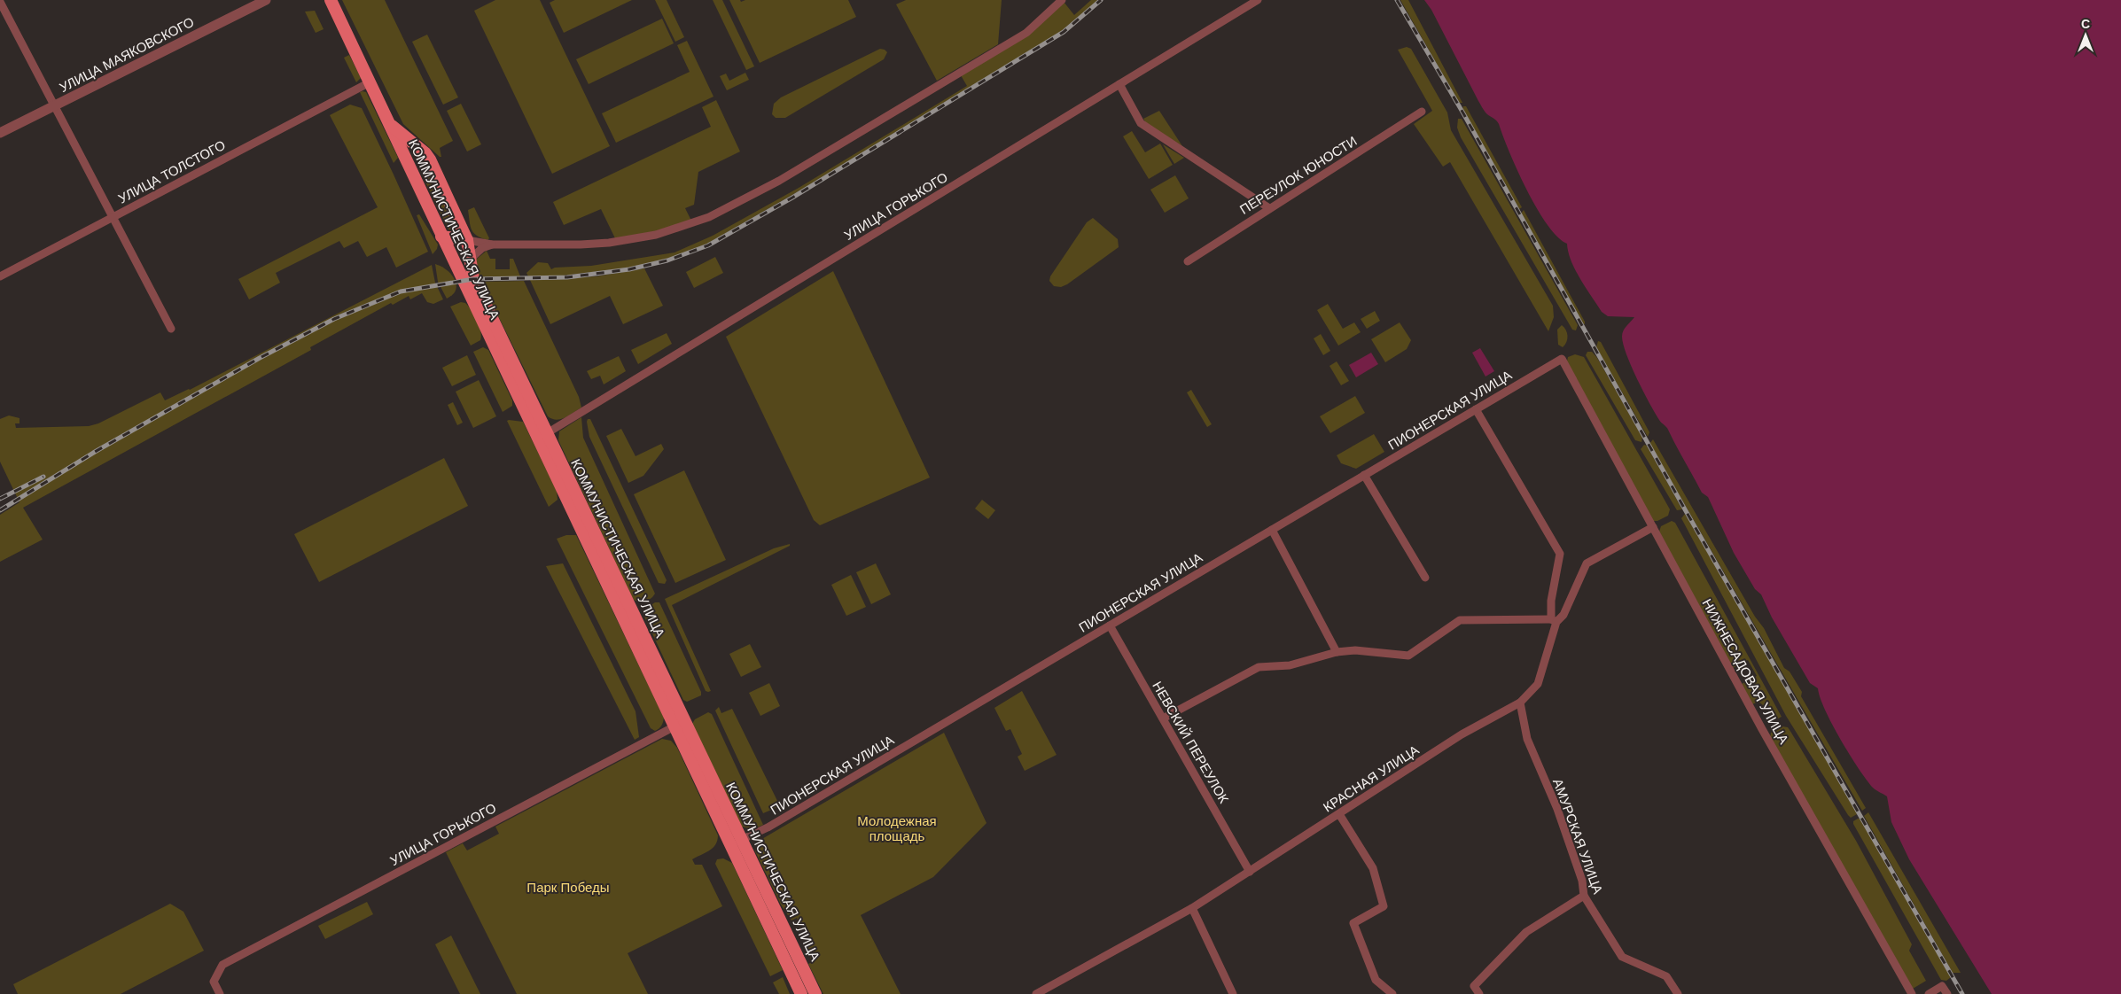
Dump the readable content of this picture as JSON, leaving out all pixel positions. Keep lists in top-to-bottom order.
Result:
{
  "streets": {
    "main road": ["КОММУНИСТИЧЕСКАЯ УЛИЦА"],
    "street": [
      "УЛИЦА МАЯКОВСКОГО",
      "УЛИЦА ТОЛСТОГО",
      "ПЕРЕУЛОК ЮНОСТИ",
      "УЛИЦА ГОРЬКОГО",
      "ПИОНЕРСКАЯ УЛИЦА",
      "НИЖНЕСАДОВАЯ УЛИЦА",
      "НЕВСКИЙ ПЕРЕУЛОК",
      "КРАСНАЯ УЛИЦА",
      "АМУРСКАЯ УЛИЦА"
    ]
  },
  "crossings": [
    ["УЛИЦА ТОЛСТОГО", "КОММУНИСТИЧЕСКАЯ УЛИЦА"],
    ["УЛИЦА ГОРЬКОГО", "КОММУНИСТИЧЕСКАЯ УЛИЦА"],
    ["КОММУНИСТИЧЕСКАЯ УЛИЦА", "ПИОНЕРСКАЯ УЛИЦА"],
    ["ПИОНЕРСКАЯ УЛИЦА", "НИЖНЕСАДОВАЯ УЛИЦА"],
    ["ПИОНЕРСКАЯ УЛИЦА", "НЕВСКИЙ ПЕРЕУЛОК"],
    ["НИЖНЕСАДОВАЯ УЛИЦА", "КРАСНАЯ УЛИЦА"],
    ["НЕВСКИЙ ПЕРЕУЛОК", "КРАСНАЯ УЛИЦА"],
    ["КРАСНАЯ УЛИЦА", "АМУРСКАЯ УЛИЦА"]
  ],
  "parks": ["Молодежная площадь", "Парк Победы"],
  "north": "top"
}
